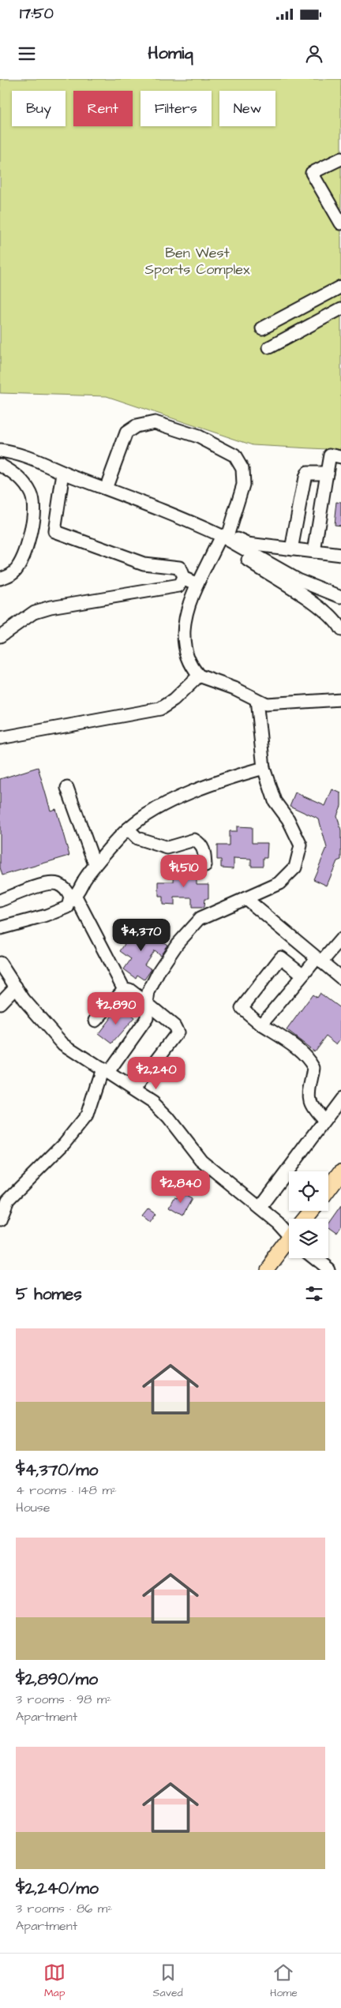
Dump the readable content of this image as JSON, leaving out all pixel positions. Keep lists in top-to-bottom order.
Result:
{
  "parks": ["Ben West Sports Complex"],
  "page": {
    "status": "17:50",
    "header": "Homiq",
    "chip": [
      "Buy",
      "Rent",
      "Filters",
      "New"
    ],
    "price": [
      "$1,510",
      "$4,370",
      "$2,890",
      "$2,240",
      "$2,840"
    ],
    "heading": "5 homes",
    "list": [
      {
        "name": "$4,370/mo",
        "note": "4 rooms · 148 m² · House"
      },
      {
        "name": "$2,890/mo",
        "note": "3 rooms · 98 m² · Apartment"
      },
      {
        "name": "$2,240/mo",
        "note": "3 rooms · 86 m² · Apartment"
      }
    ],
    "tabs": ["Map", "Saved", "Home"]
  }
}
